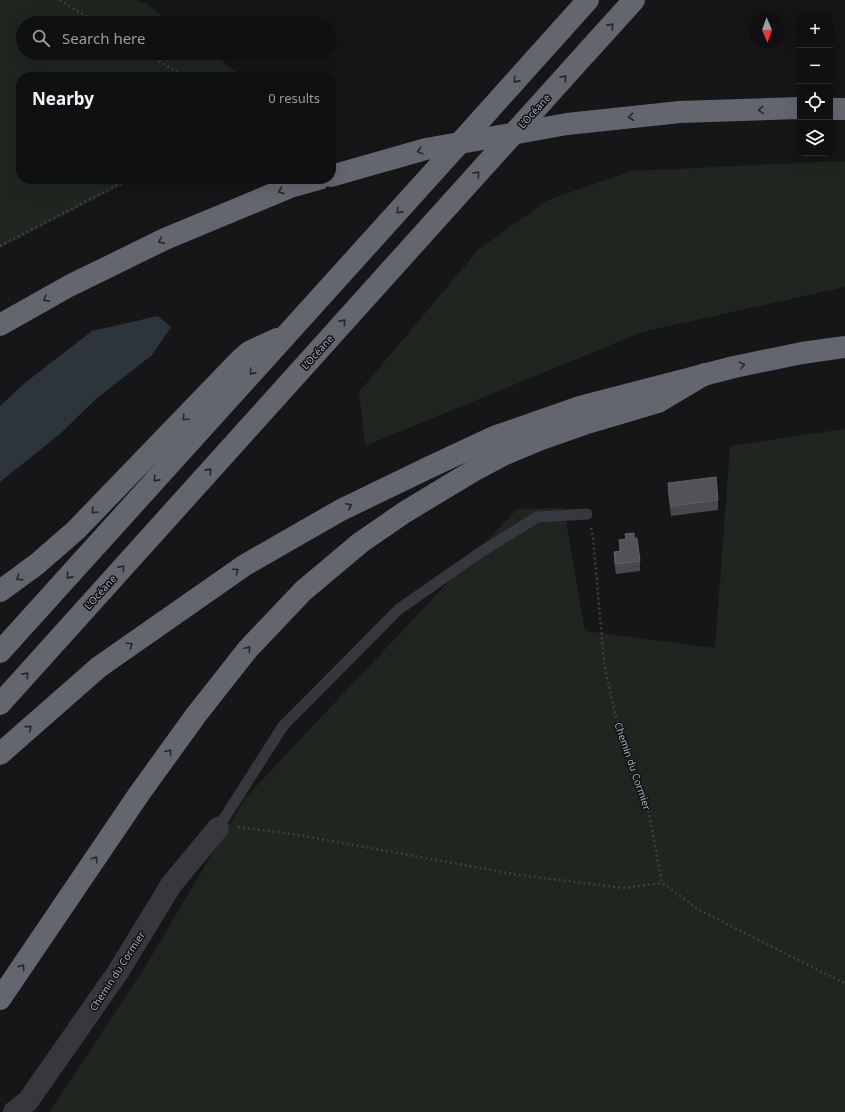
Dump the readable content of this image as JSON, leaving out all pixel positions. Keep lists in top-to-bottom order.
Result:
{
  "streets": {
    "highway": ["L’Océane"],
    "street": ["Chemin du Cormier"]
  },
  "north": "bottom",
  "page": {
    "map_buttons": ["+", "−"],
    "search": "Search here",
    "heading": ["Nearby", "0 results"]
  }
}
